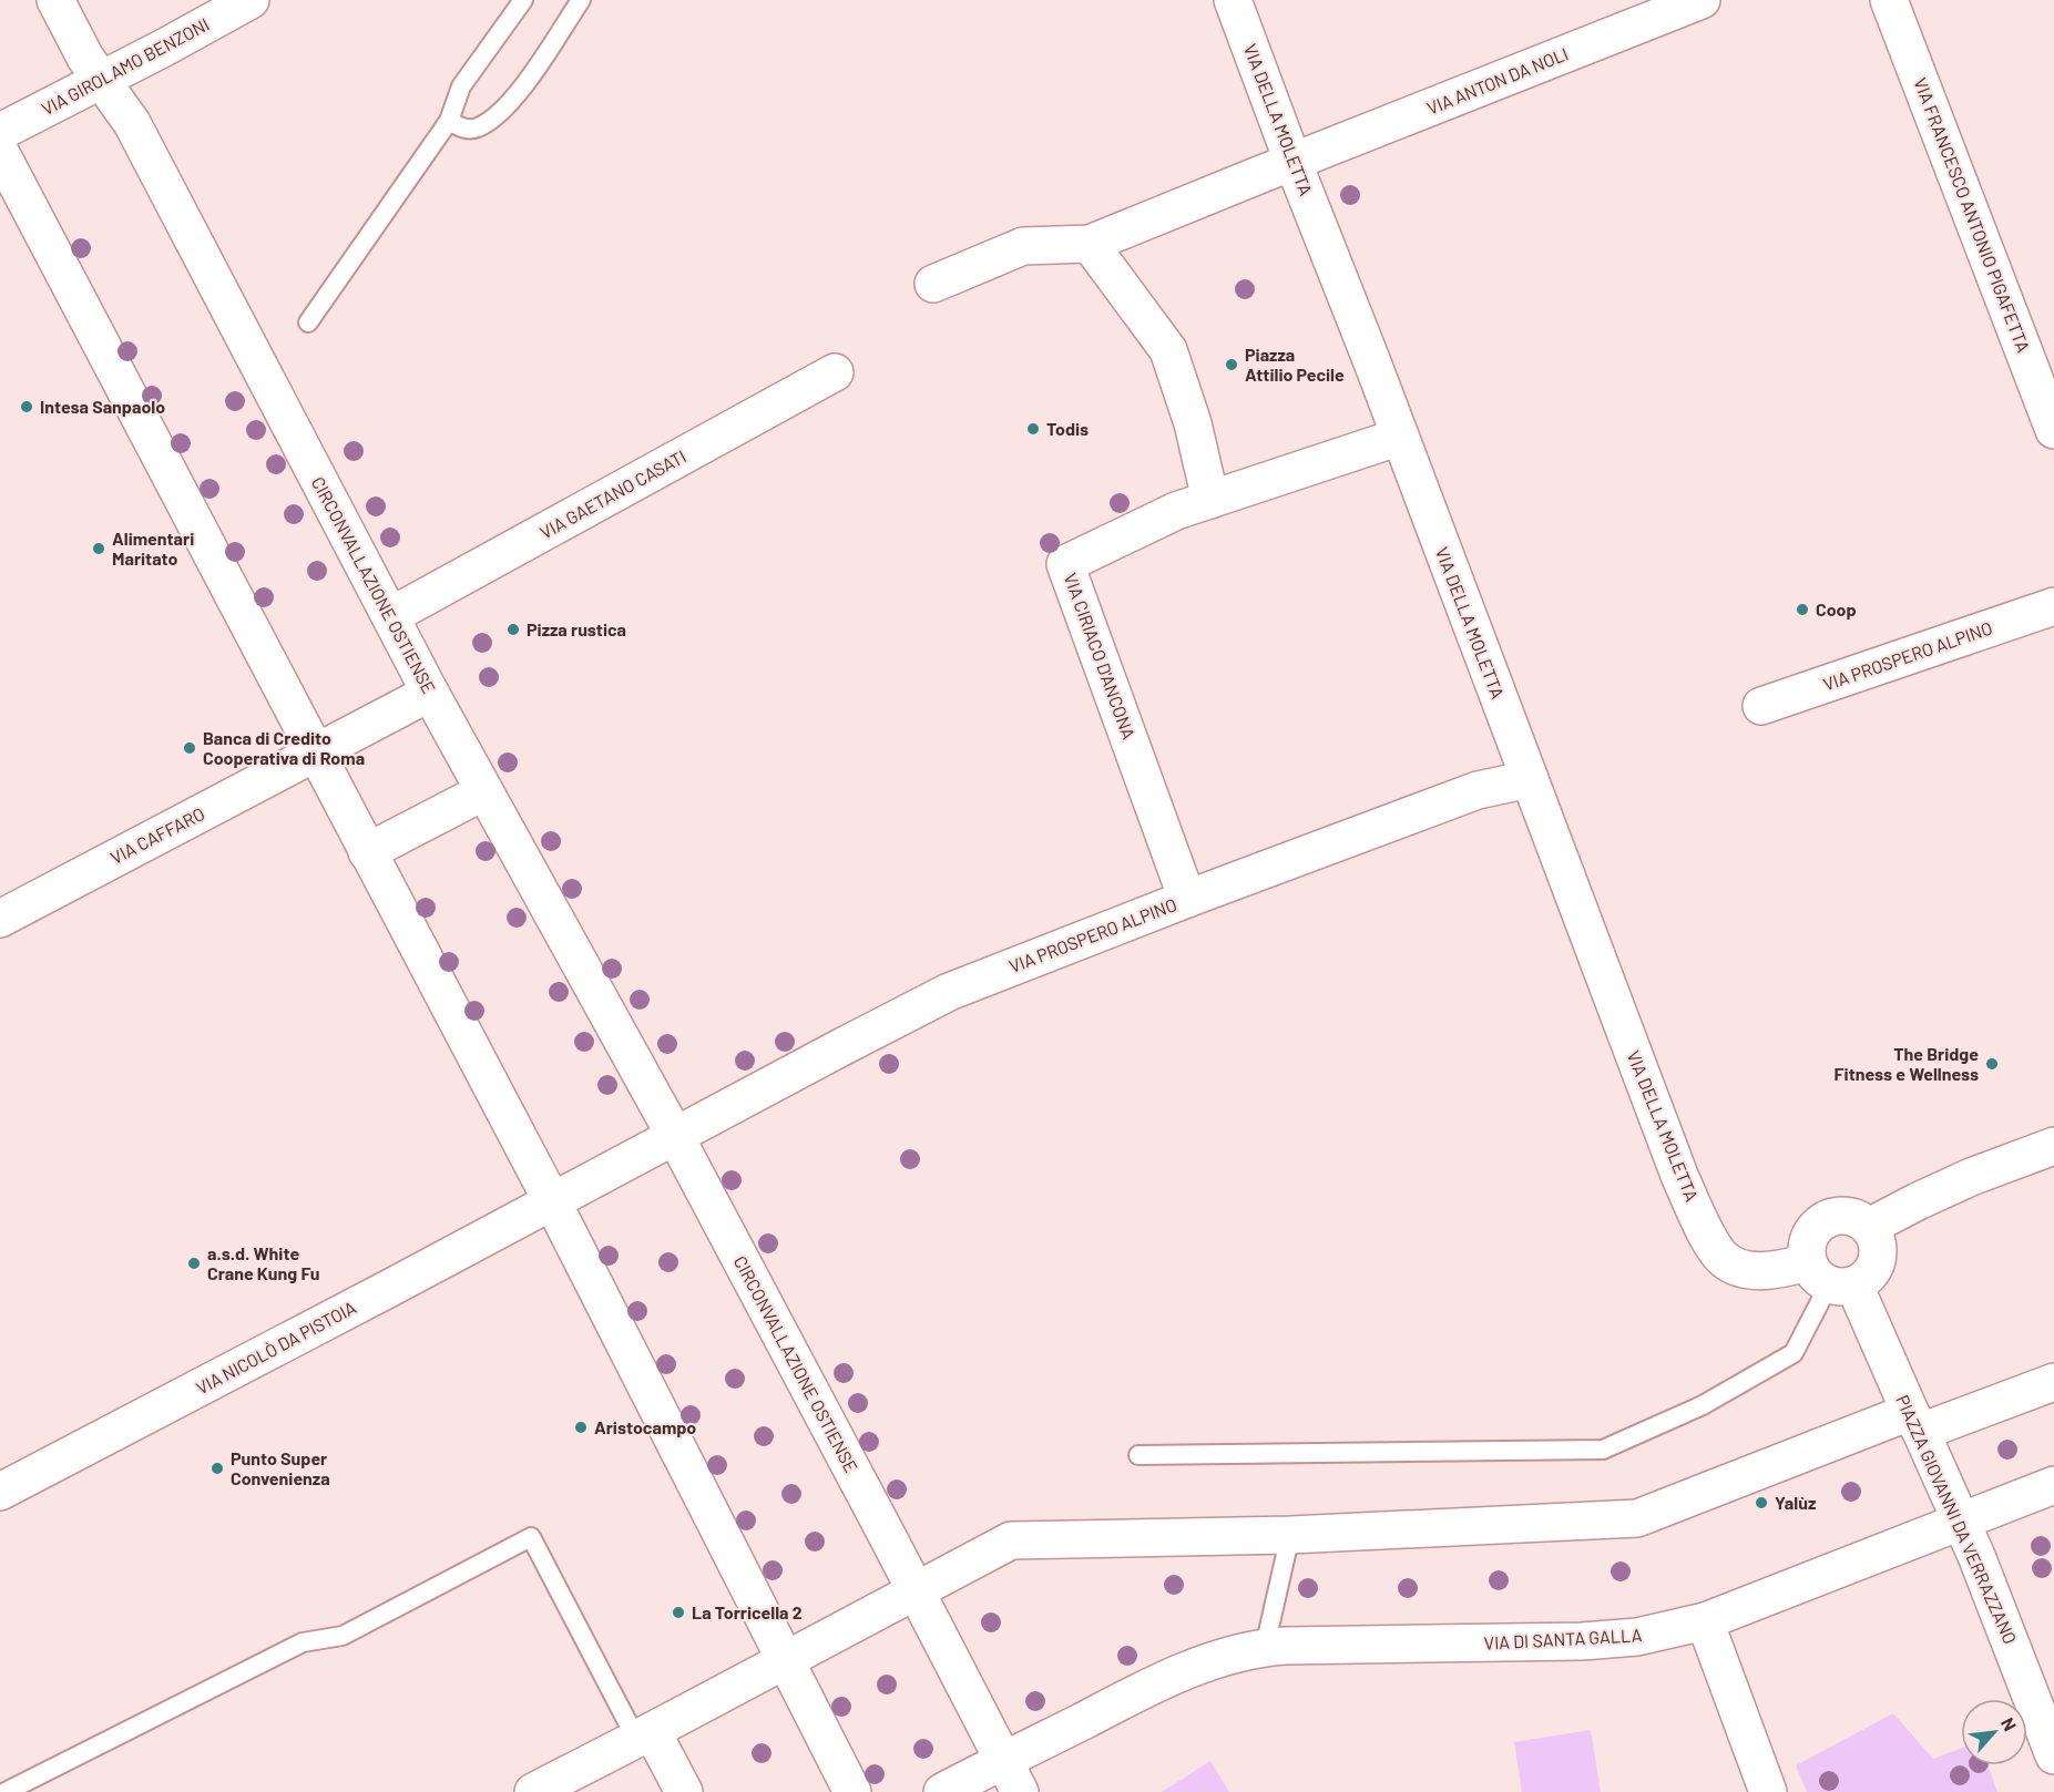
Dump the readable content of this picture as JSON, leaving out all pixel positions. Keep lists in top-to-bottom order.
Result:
{
  "streets": {
    "street": [
      "VIA GIROLAMO BENZONI",
      "VIA ANTON DA NOLI",
      "VIA DELLA MOLETTA",
      "VIA FRANCESCO ANTONIO PIGAFETTA",
      "VIA GAETANO CASATI",
      "CIRCONVALLAZIONE OSTIENSE",
      "VIA CIRIACO D'ANCONA",
      "VIA PROSPERO ALPINO",
      "VIA CAFFARO",
      "VIA NICOLÒ DA PISTOIA",
      "PIAZZA GIOVANNI DA VERRAZZANO",
      "VIA DI SANTA GALLA"
    ]
  },
  "crossings": [
    ["VIA GIROLAMO BENZONI", "CIRCONVALLAZIONE OSTIENSE"],
    ["VIA ANTON DA NOLI", "VIA DELLA MOLETTA"],
    ["VIA DELLA MOLETTA", "VIA PROSPERO ALPINO"],
    ["VIA DELLA MOLETTA", "PIAZZA GIOVANNI DA VERRAZZANO"],
    ["VIA GAETANO CASATI", "CIRCONVALLAZIONE OSTIENSE"],
    ["CIRCONVALLAZIONE OSTIENSE", "VIA PROSPERO ALPINO"],
    ["CIRCONVALLAZIONE OSTIENSE", "VIA CAFFARO"],
    ["CIRCONVALLAZIONE OSTIENSE", "VIA DI SANTA GALLA"],
    ["VIA CIRIACO D'ANCONA", "VIA PROSPERO ALPINO"],
    ["PIAZZA GIOVANNI DA VERRAZZANO", "VIA DI SANTA GALLA"]
  ],
  "places": [
    "Piazza Attilio Pecile",
    "Intesa Sanpaolo",
    "Todis",
    "Alimentari Maritato",
    "Coop",
    "Pizza rustica",
    "Banca di Credito Cooperativa di Roma",
    "The Bridge Fitness e Wellness",
    "a.s.d. White Crane Kung Fu",
    "Aristocampo",
    "Punto Super Convenienza",
    "Yalùz",
    "La Torricella 2"
  ],
  "north": "top right"
}
